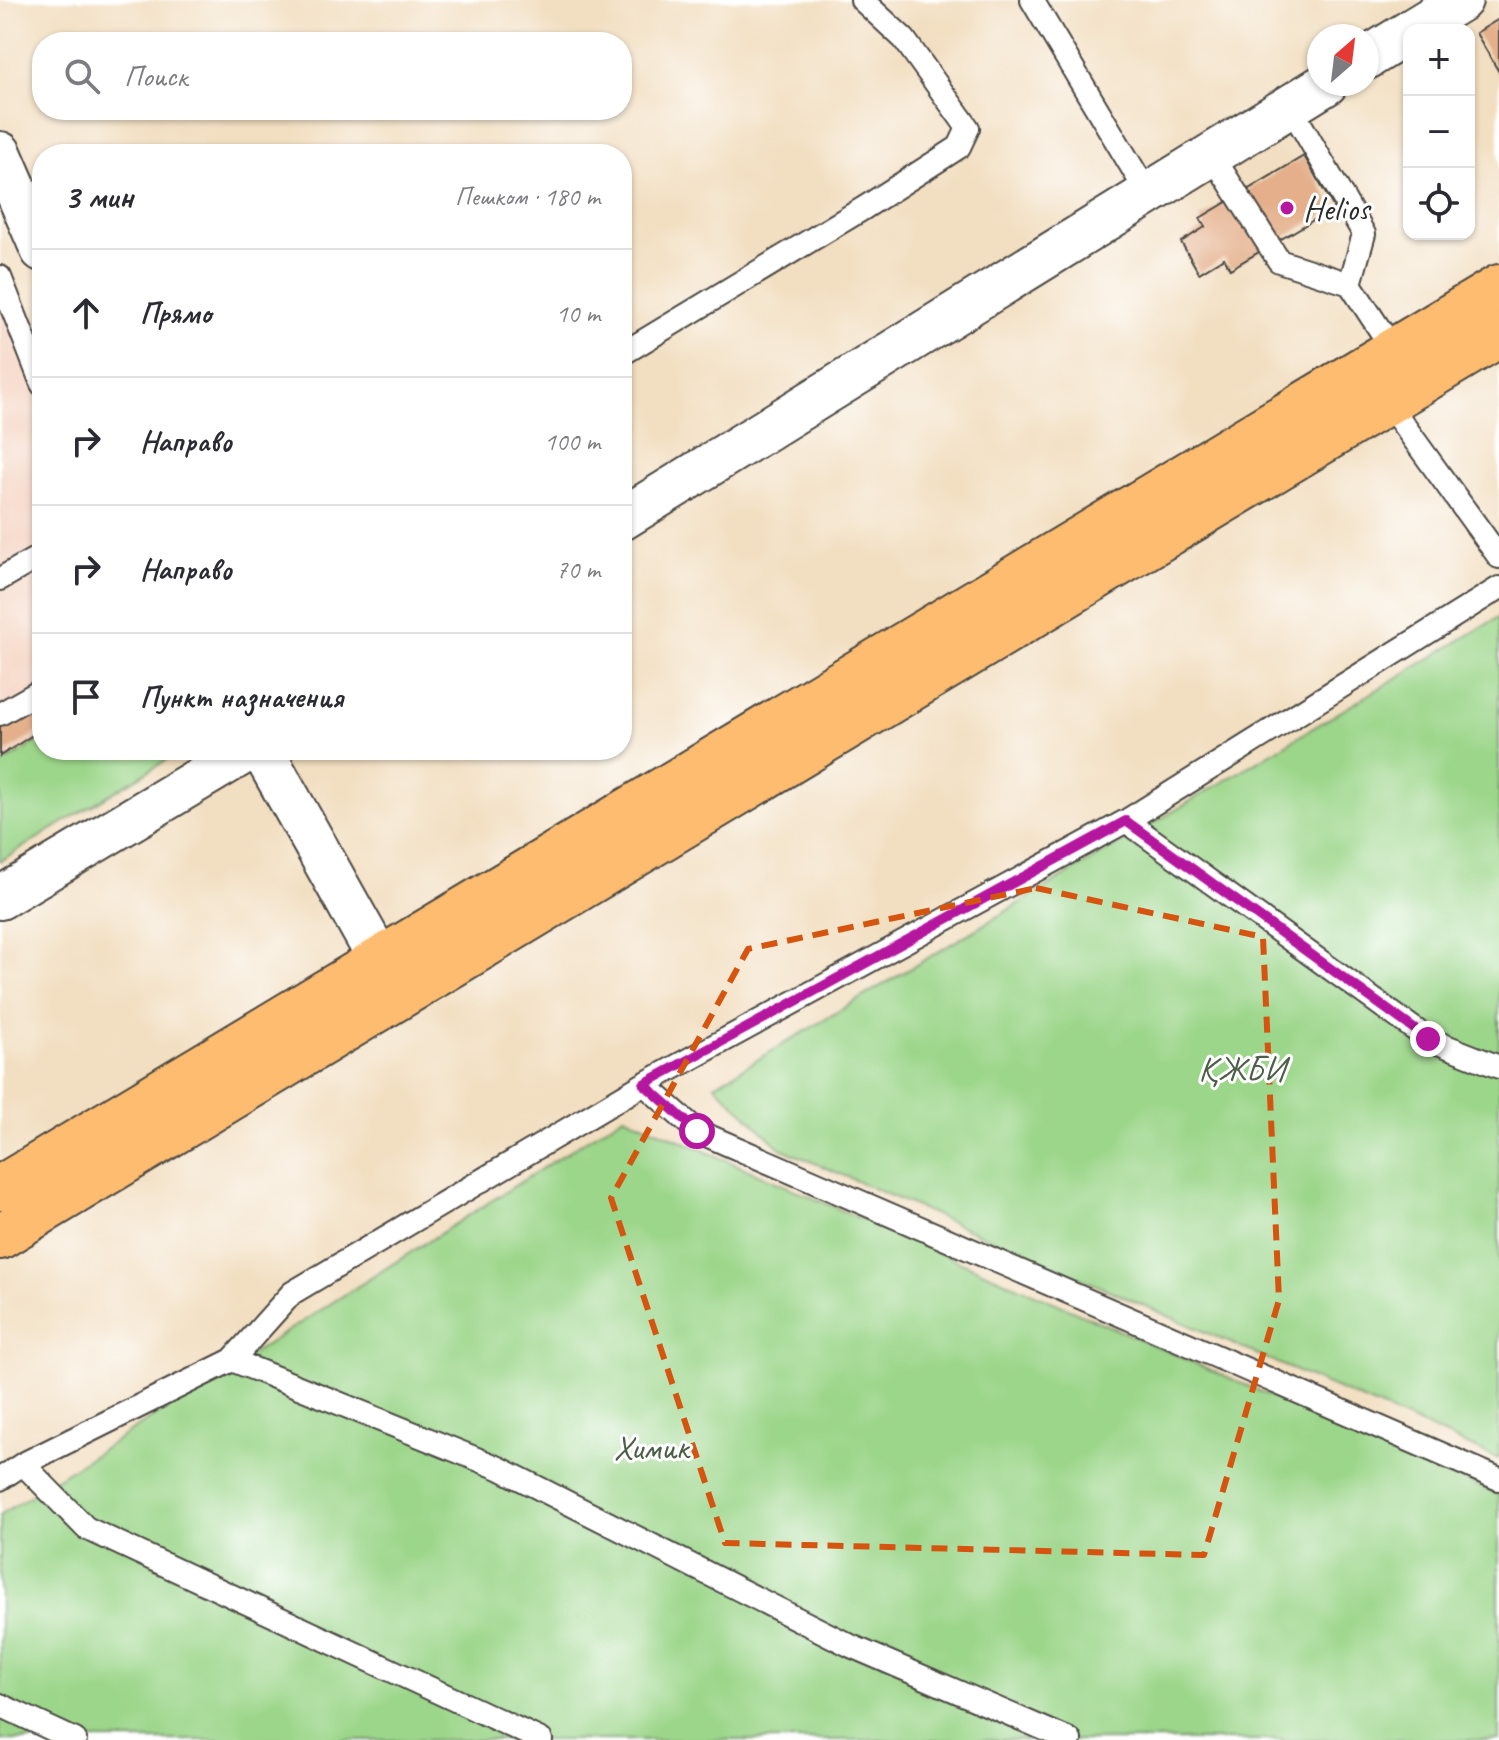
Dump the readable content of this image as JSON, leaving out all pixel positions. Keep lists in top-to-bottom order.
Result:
{
  "parks": ["ҚЖБИ", "Химик"],
  "places": ["Helios"],
  "north": "top right",
  "page": {
    "map_buttons": ["+", "−"],
    "search": "Поиск",
    "heading": ["3 мин", "Пешком · 180 m"],
    "list": [
      ["Прямо", "10 m"],
      ["Направо", "100 m"],
      ["Направо", "70 m"],
      "Пункт назначения"
    ]
  }
}
